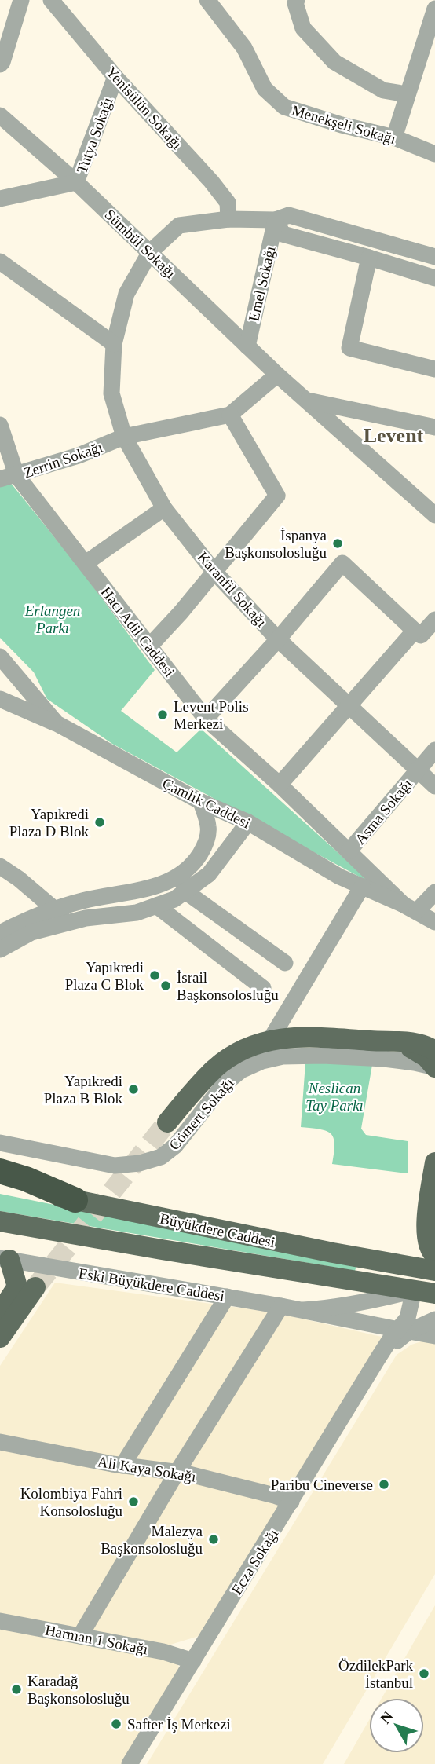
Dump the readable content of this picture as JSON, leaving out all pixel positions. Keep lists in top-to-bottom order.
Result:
{
  "streets": {
    "main road": ["Büyükdere Caddesi"],
    "street": [
      "Yenisülün Sokağı",
      "Menekşeli Sokağı",
      "Tutya Sokağı",
      "Sümbül Sokağı",
      "Emel Sokağı",
      "Zerrin Sokağı",
      "Karanfil Sokağı",
      "Hacı Adil Caddesi",
      "Çamlık Caddesi",
      "Asma Sokağı",
      "Cömert Sokağı",
      "Eski Büyükdere Caddesi",
      "Ali Kaya Sokağı",
      "Ecza Sokağı",
      "Harman 1 Sokağı"
    ]
  },
  "crossings": [
    ["Yenisülün Sokağı", "Tutya Sokağı"],
    ["Yenisülün Sokağı", "Karanfil Sokağı"],
    ["Tutya Sokağı", "Sümbül Sokağı"],
    ["Sümbül Sokağı", "Emel Sokağı"],
    ["Sümbül Sokağı", "Karanfil Sokağı"],
    ["Emel Sokağı", "Karanfil Sokağı"],
    ["Zerrin Sokağı", "Karanfil Sokağı"],
    ["Zerrin Sokağı", "Hacı Adil Caddesi"],
    ["Karanfil Sokağı", "Asma Sokağı"],
    ["Hacı Adil Caddesi", "Çamlık Caddesi"],
    ["Hacı Adil Caddesi", "Asma Sokağı"],
    ["Büyükdere Caddesi", "Ecza Sokağı"],
    ["Eski Büyükdere Caddesi", "Ecza Sokağı"],
    ["Ali Kaya Sokağı", "Ecza Sokağı"],
    ["Ecza Sokağı", "Harman 1 Sokağı"]
  ],
  "districts": ["Levent"],
  "parks": ["Erlangen Parkı", "Neslican Tay Parkı"],
  "places": [
    "İspanya Başkonsolosluğu",
    "Levent Polis Merkezi",
    "Yapıkredi Plaza D Blok",
    "Yapıkredi Plaza C Blok",
    "İsrail Başkonsolosluğu",
    "Yapıkredi Plaza B Blok",
    "Paribu Cineverse",
    "Kolombiya Fahri Konsolosluğu",
    "Malezya Başkonsolosluğu",
    "ÖzdilekPark İstanbul",
    "Karadağ Başkonsolosluğu",
    "Safter İş Merkezi"
  ],
  "north": "top left"
}
